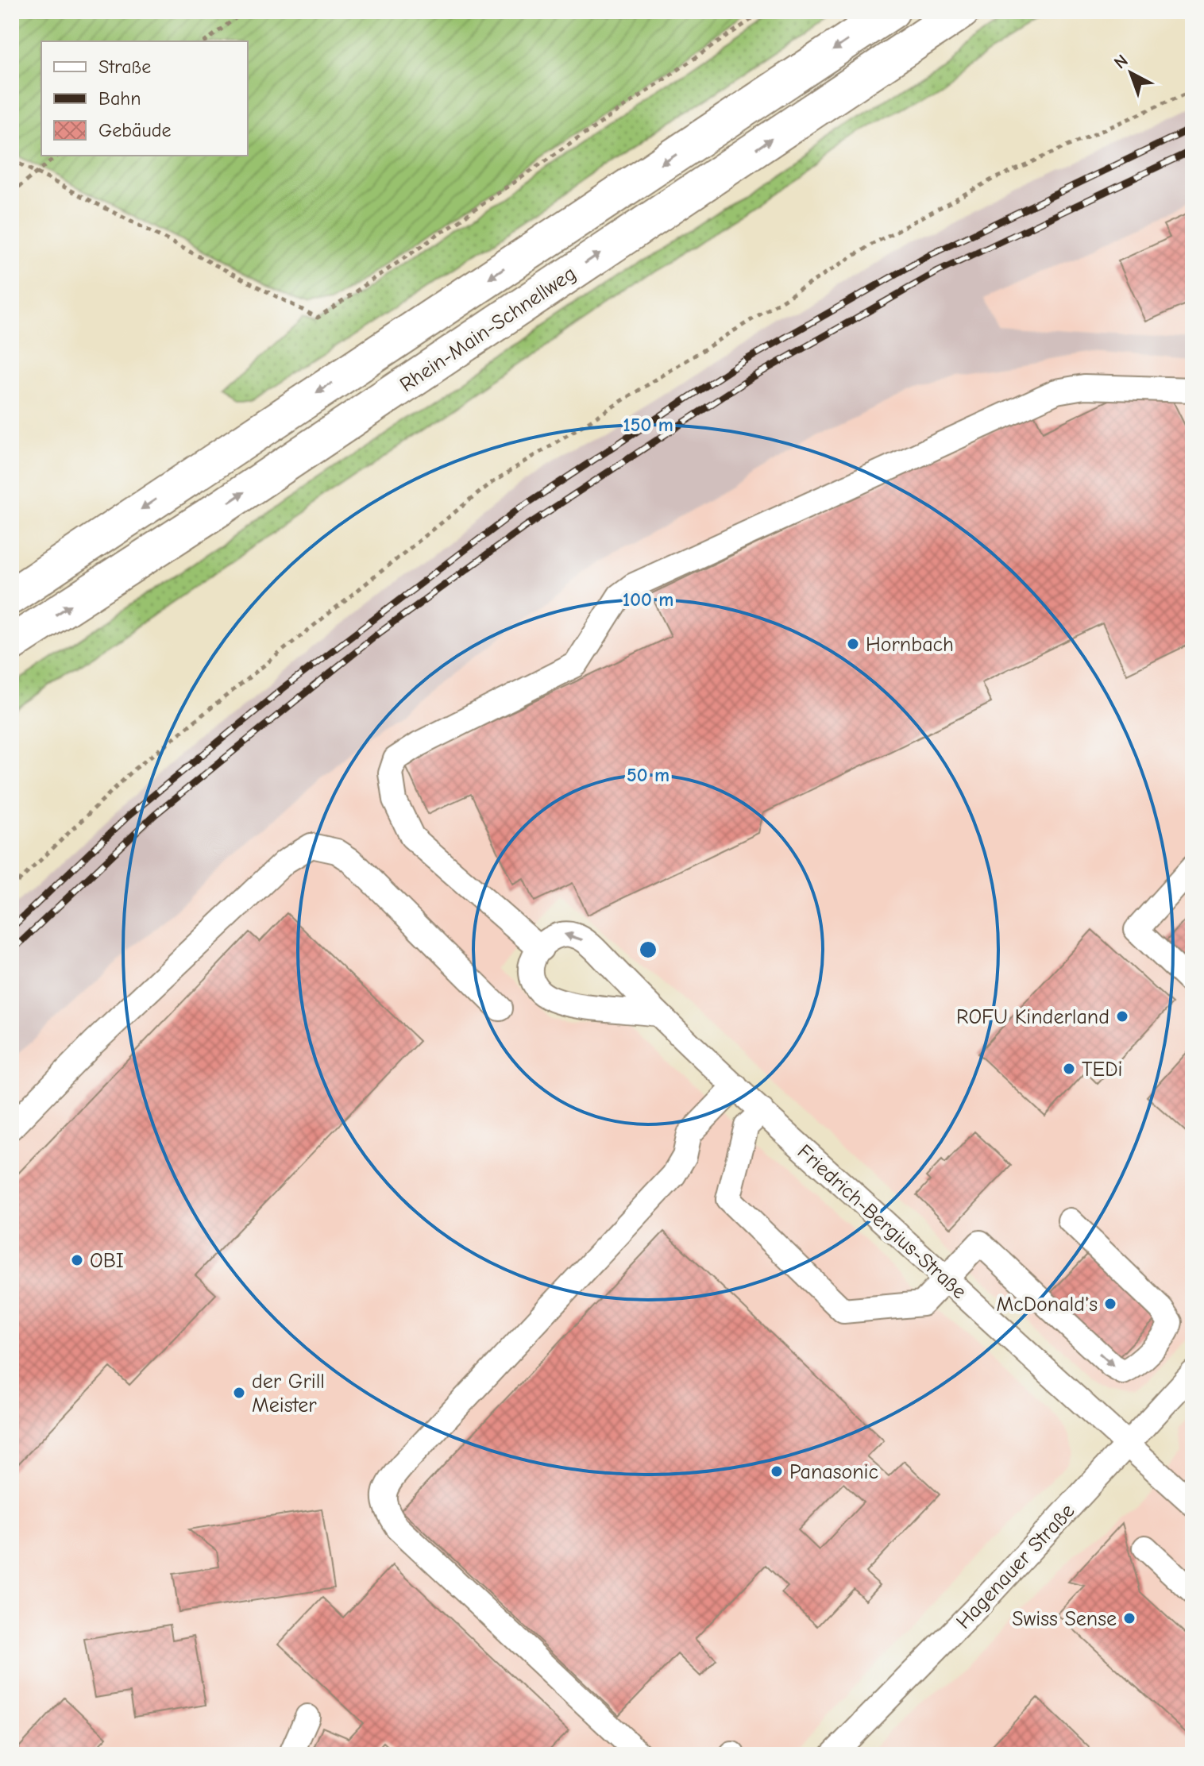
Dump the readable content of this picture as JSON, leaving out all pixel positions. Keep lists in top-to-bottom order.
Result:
{
  "streets": {
    "highway": ["Rhein-Main-Schnellweg"],
    "street": ["Friedrich-Bergius-Straße", "Hagenauer Straße"]
  },
  "crossings": [
    ["Friedrich-Bergius-Straße", "Hagenauer Straße"]
  ],
  "places": [
    "Hornbach",
    "ROFU Kinderland",
    "TEDi",
    "OBI",
    "McDonald's",
    "der Grill Meister",
    "Panasonic",
    "Swiss Sense"
  ],
  "legend": ["Straße", "Bahn", "Gebäude"],
  "north": "top left",
  "rings": ["150 m", "100 m", "50 m"]
}
